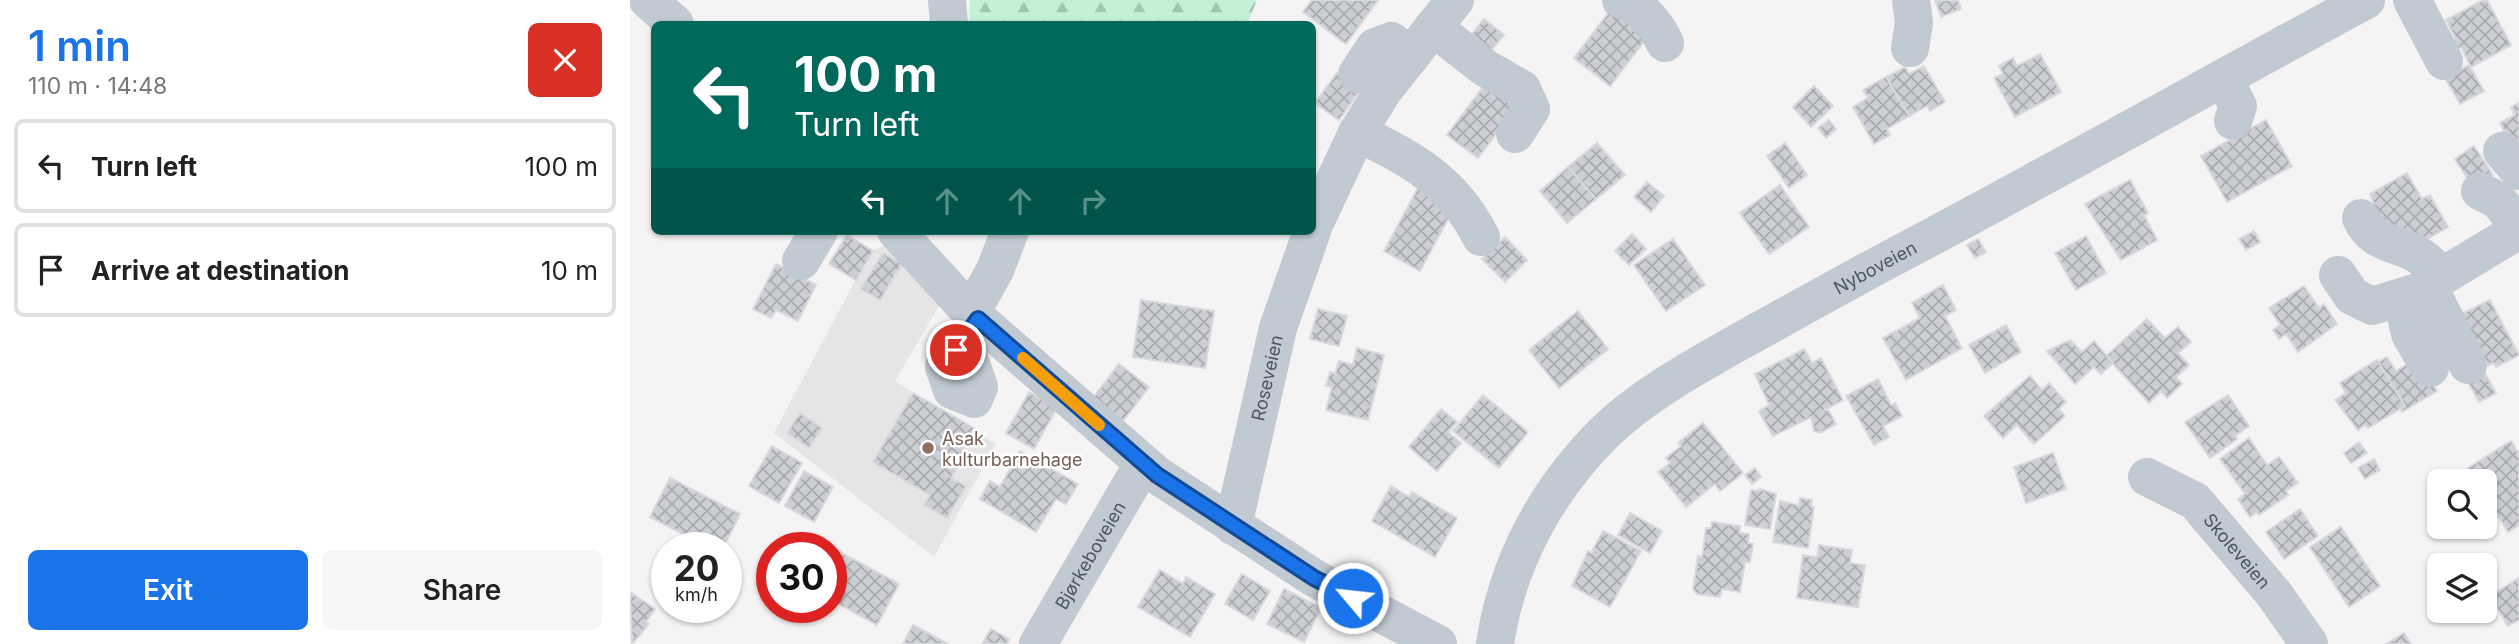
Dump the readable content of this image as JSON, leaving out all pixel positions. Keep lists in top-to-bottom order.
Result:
{
  "streets": {
    "street": [
      "Nyboveien",
      "Roseveien",
      "Skoleveien",
      "Bjørkeboveien"
    ]
  },
  "places": ["Asak kulturbarnehage"],
  "page": {
    "heading": ["1 min", "110 m · 14:48"],
    "turn": ["100 m", "Turn left"],
    "list": [
      {
        "name": "Turn left",
        "value": "100 m"
      },
      {
        "name": "Arrive at destination",
        "value": "10 m"
      }
    ],
    "speed": "20 km/h",
    "limit": "30",
    "buttons": ["Exit", "Share"]
  }
}
